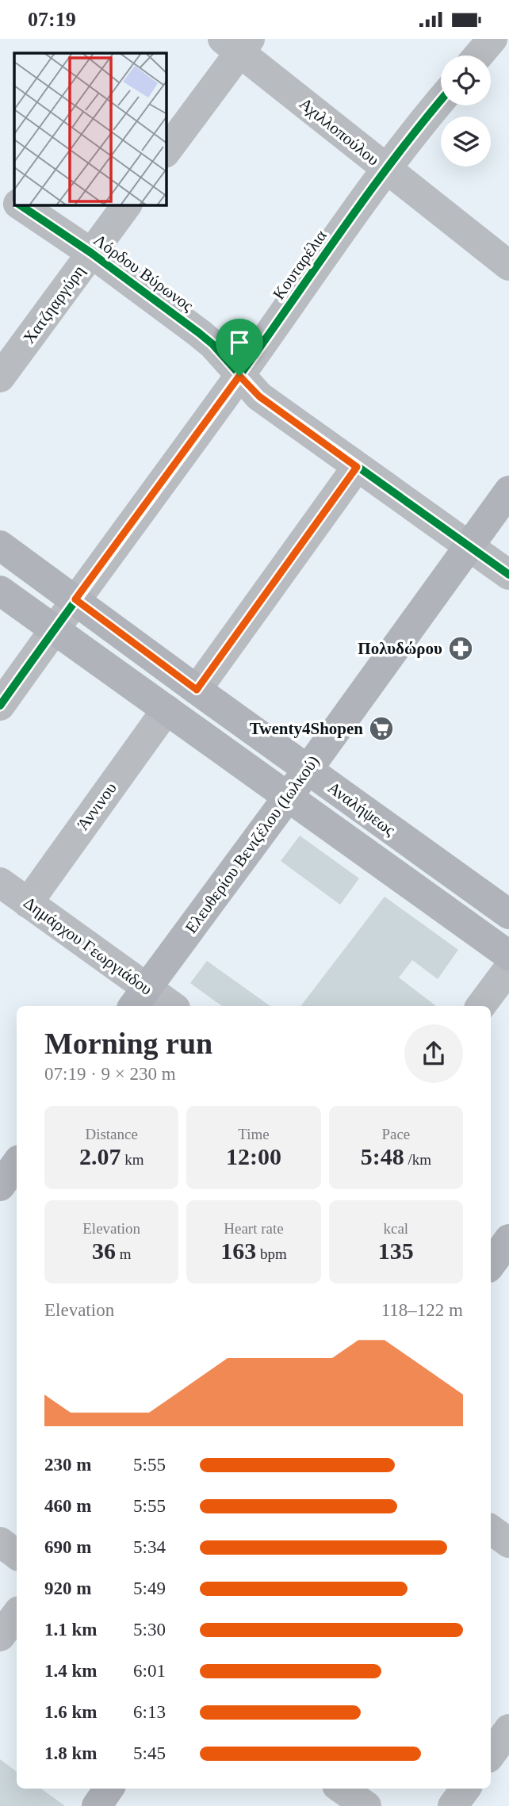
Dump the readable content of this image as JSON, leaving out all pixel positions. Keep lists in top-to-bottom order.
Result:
{
  "streets": {
    "main road": ["Αναλήψεως", "Ελευθερίου Βενιζέλου (Ιωλκού)"],
    "street": [
      "Αχιλλοπούλου",
      "Κουταρέλια",
      "Λόρδου Βύρωνος",
      "Χατζηαργύρη",
      "Άννινου",
      "Δημάρχου Γεωργιάδου"
    ]
  },
  "crossings": [
    ["Αχιλλοπούλου", "Κουταρέλια"],
    ["Κουταρέλια", "Λόρδου Βύρωνος"],
    ["Κουταρέλια", "Αναλήψεως"],
    ["Λόρδου Βύρωνος", "Χατζηαργύρη"],
    ["Λόρδου Βύρωνος", "Ελευθερίου Βενιζέλου (Ιωλκού)"],
    ["Άννινου", "Αναλήψεως"],
    ["Άννινου", "Δημάρχου Γεωργιάδου"],
    ["Αναλήψεως", "Ελευθερίου Βενιζέλου (Ιωλκού)"],
    ["Ελευθερίου Βενιζέλου (Ιωλκού)", "Δημάρχου Γεωργιάδου"]
  ],
  "places": {
    "pharmacy": ["Πολυδώρου"],
    "supermarket": ["Twenty4Shopen"]
  },
  "page": {
    "status": "07:19",
    "heading": ["Morning run", "07:19 · 9 × 230 m"],
    "stats": [
      ["Distance", "2.07 km"],
      ["Time", "12:00"],
      ["Pace", "5:48 /km"],
      ["Elevation", "36 m"],
      ["Heart rate", "163 bpm"],
      ["kcal", "135"]
    ],
    "chart": ["Elevation", "118–122 m"],
    "list": [
      {
        "name": "230 m",
        "note": "5:55"
      },
      {
        "name": "460 m",
        "note": "5:55"
      },
      {
        "name": "690 m",
        "note": "5:34"
      },
      {
        "name": "920 m",
        "note": "5:49"
      },
      {
        "name": "1.1 km",
        "note": "5:30"
      },
      {
        "name": "1.4 km",
        "note": "6:01"
      },
      {
        "name": "1.6 km",
        "note": "6:13"
      },
      {
        "name": "1.8 km",
        "note": "5:45"
      }
    ]
  }
}
